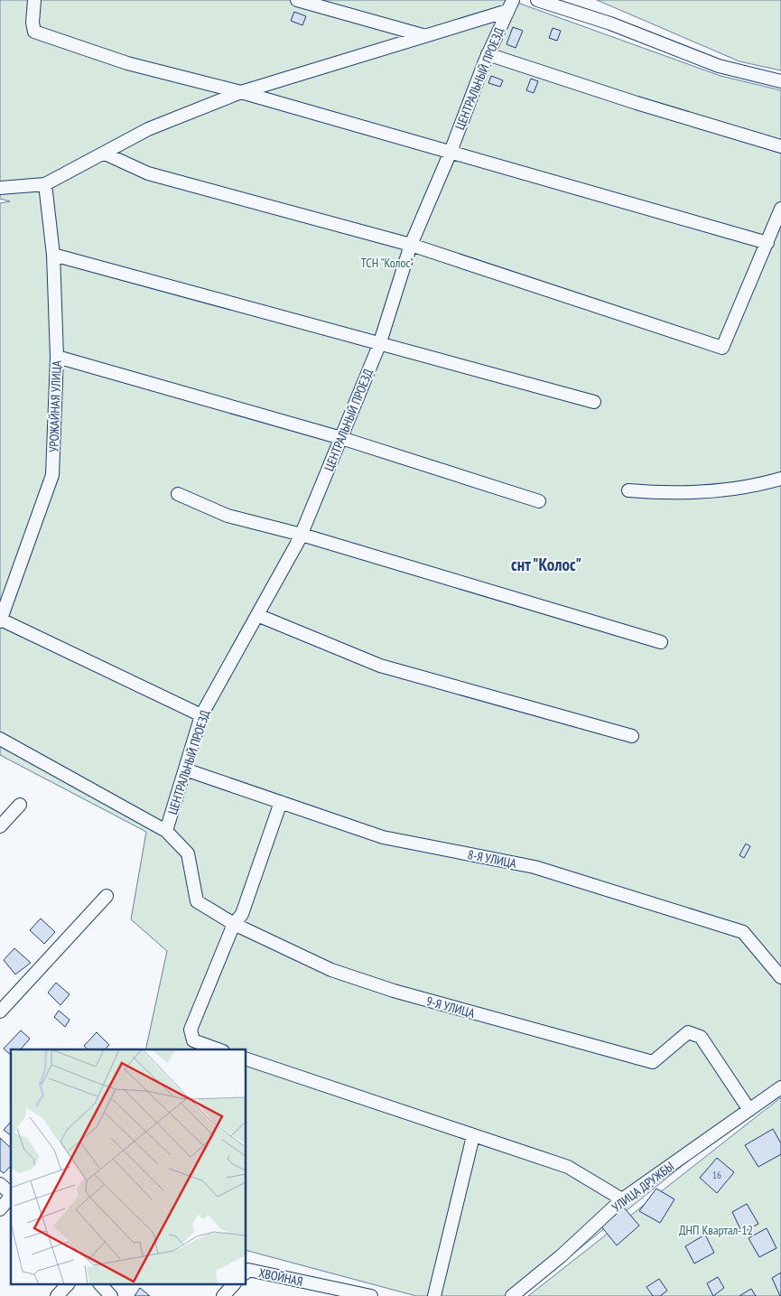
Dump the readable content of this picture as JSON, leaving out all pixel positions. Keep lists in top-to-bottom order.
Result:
{
  "streets": {
    "street": [
      "ЦЕНТРАЛЬНЫЙ ПРОЕЗД",
      "УРОЖАЙНАЯ УЛИЦА",
      "8-Я УЛИЦА",
      "9-Я УЛИЦА",
      "УЛИЦА ДРУЖБЫ",
      "ХВОЙНАЯ"
    ]
  },
  "crossings": [
    ["ЦЕНТРАЛЬНЫЙ ПРОЕЗД", "8-Я УЛИЦА"],
    ["ЦЕНТРАЛЬНЫЙ ПРОЕЗД", "9-Я УЛИЦА"],
    ["9-Я УЛИЦА", "УЛИЦА ДРУЖБЫ"]
  ],
  "districts": ["снт \"Колос\""],
  "parks": ["ТСН \"Колос\"", "ДНП Квартал-12"],
  "house_numbers": ["16"]
}
